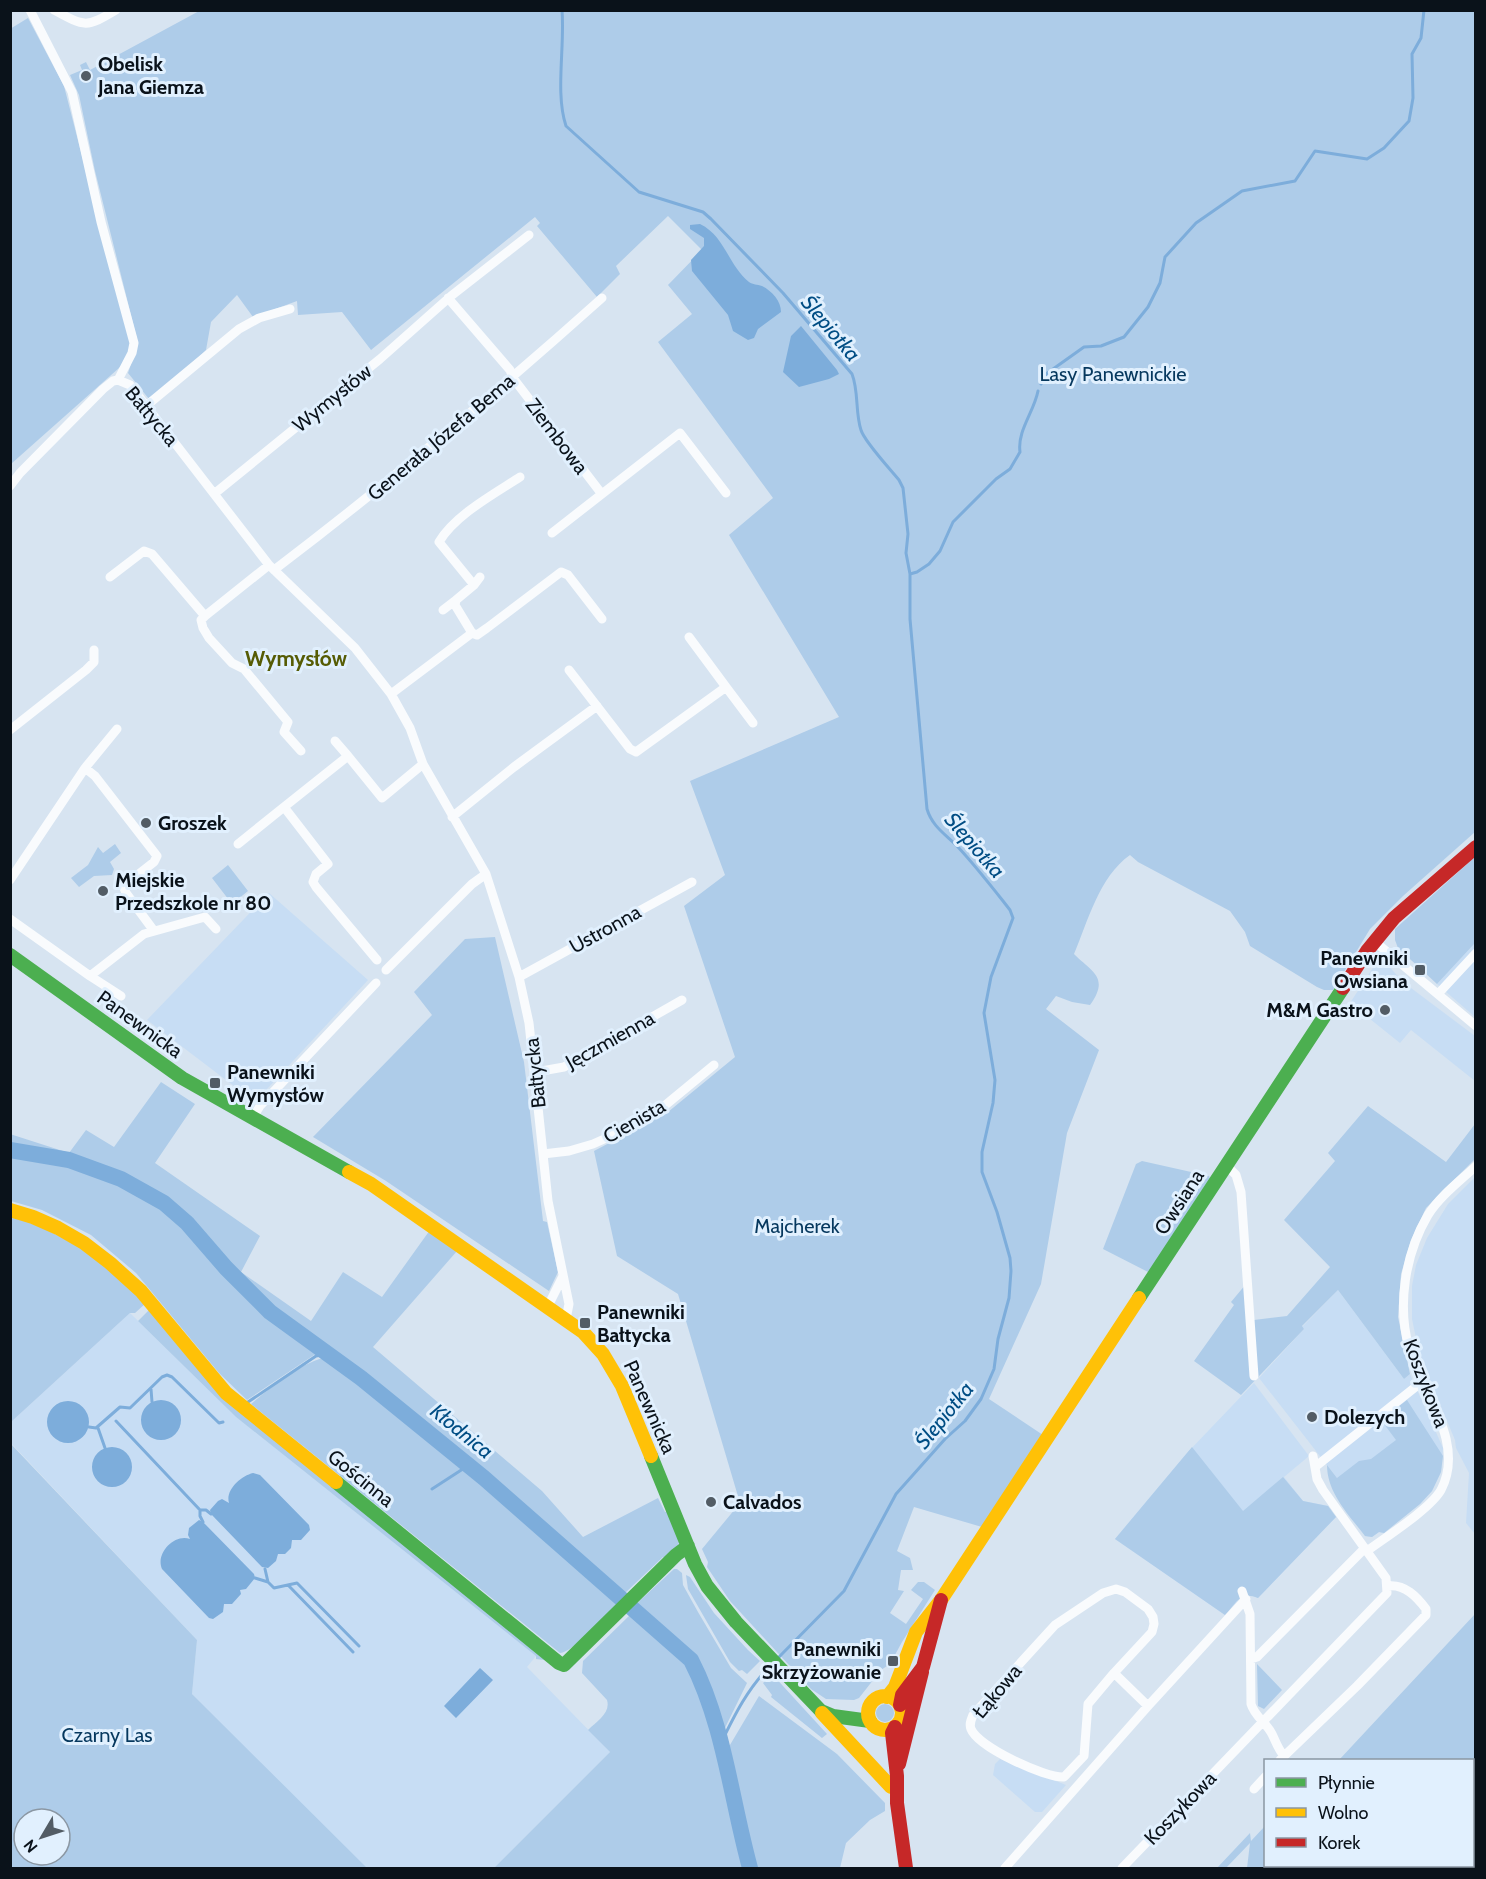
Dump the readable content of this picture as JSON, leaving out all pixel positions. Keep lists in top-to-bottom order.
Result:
{
  "streets": {
    "street": [
      "Wymysłów",
      "Bałtycka",
      "Ziembowa",
      "Generała Józefa Bema",
      "Ustronna",
      "Panewnicka",
      "Jęczmienna",
      "Cienista",
      "Owsiana",
      "Koszykowa",
      "Gościnna",
      "Łąkowa"
    ]
  },
  "crossings": [
    ["Wymysłów", "Bałtycka"],
    ["Bałtycka", "Generała Józefa Bema"],
    ["Bałtycka", "Ustronna"],
    ["Bałtycka", "Panewnicka"],
    ["Bałtycka", "Jęczmienna"],
    ["Bałtycka", "Cienista"],
    ["Ziembowa", "Generała Józefa Bema"],
    ["Panewnicka", "Gościnna"]
  ],
  "districts": ["Wymysłów"],
  "water": ["Ślepiotka", "Kłodnica"],
  "parks": ["Lasy Panewnickie", "Majcherek", "Czarny Las"],
  "places": {
    "other": [
      "Obelisk Jana Giemza",
      "Groszek",
      "Miejskie Przedszkole nr 80",
      "M&M Gastro",
      "Dolezych",
      "Calvados"
    ],
    "transit": [
      "Panewniki Owsiana",
      "Panewniki Wymysłów",
      "Panewniki Bałtycka",
      "Panewniki Skrzyżowanie"
    ]
  },
  "legend": ["Płynnie", "Wolno", "Korek"],
  "north": "bottom left"
}
